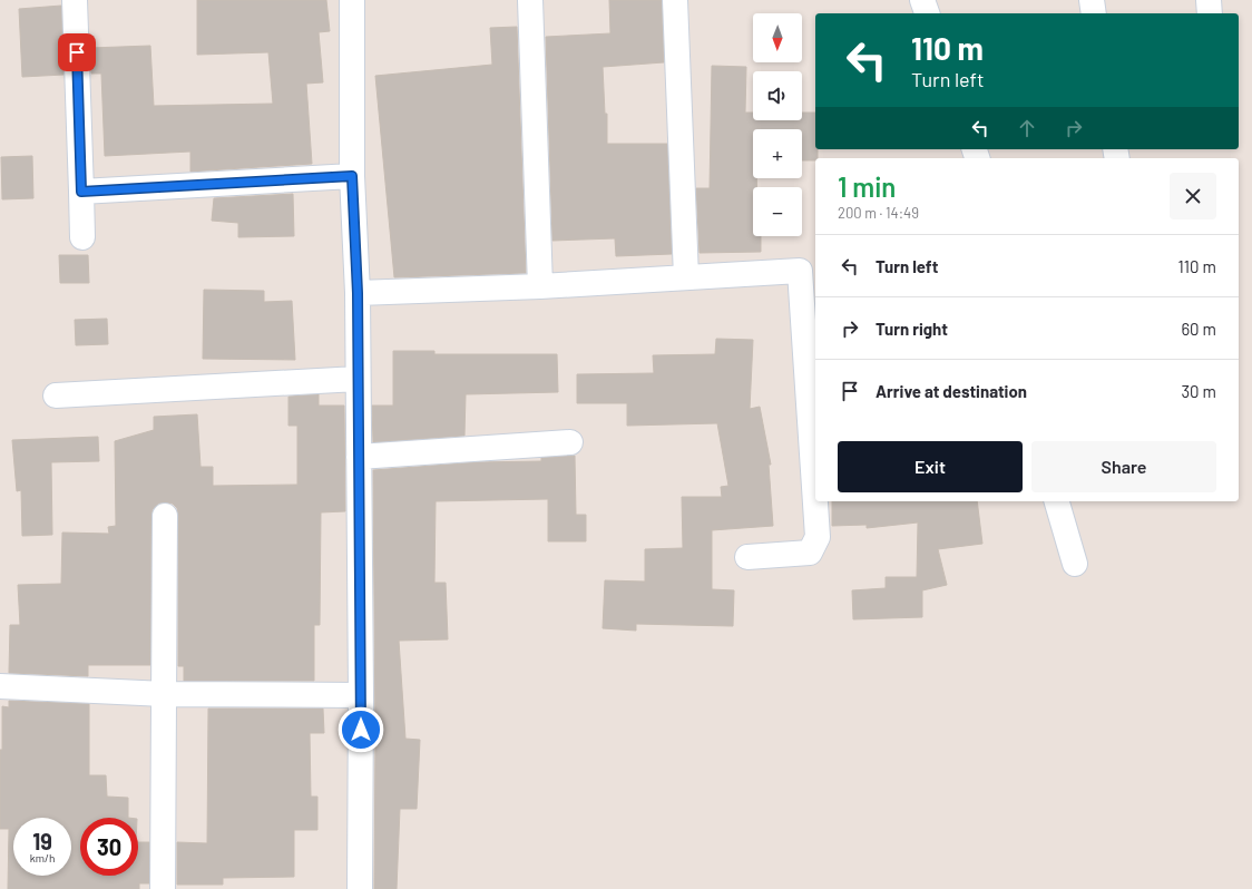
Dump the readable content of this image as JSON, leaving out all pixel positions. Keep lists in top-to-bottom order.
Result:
{
  "north": "bottom",
  "page": {
    "map_buttons": ["+", "−"],
    "turn": ["110 m", "Turn left"],
    "heading": ["1 min", "200 m · 14:49"],
    "list": [
      {
        "name": "Turn left",
        "value": "110 m"
      },
      {
        "name": "Turn right",
        "value": "60 m"
      },
      {
        "name": "Arrive at destination",
        "value": "30 m"
      }
    ],
    "buttons": ["Exit", "Share"],
    "speed": "19 km/h",
    "limit": "30"
  }
}
